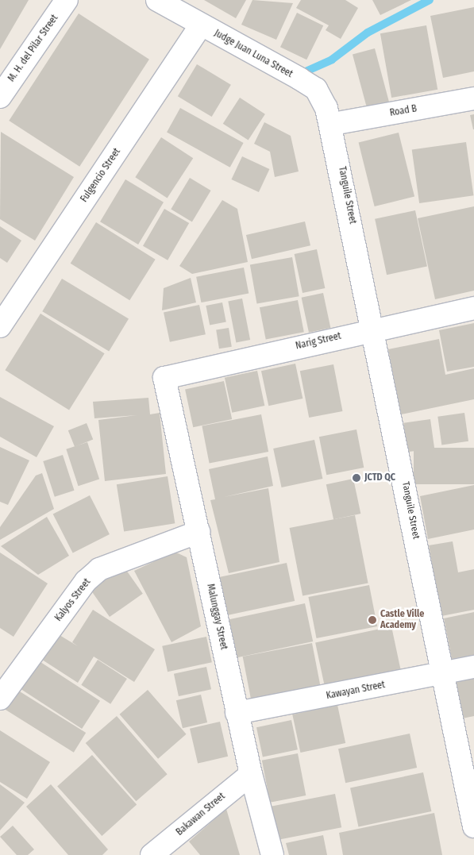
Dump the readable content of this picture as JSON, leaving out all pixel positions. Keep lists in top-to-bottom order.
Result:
{
  "streets": {
    "street": [
      "M. H. del Pilar Street",
      "Judge Juan Luna Street",
      "Road B",
      "Fulgencio Street",
      "Tanguile Street",
      "Narig Street",
      "Kalyos Street",
      "Malunggay Street",
      "Kawayan Street",
      "Bakawan Street"
    ]
  },
  "crossings": [
    ["Judge Juan Luna Street", "Road B"],
    ["Judge Juan Luna Street", "Fulgencio Street"],
    ["Judge Juan Luna Street", "Tanguile Street"],
    ["Road B", "Tanguile Street"],
    ["Tanguile Street", "Narig Street"],
    ["Tanguile Street", "Kawayan Street"],
    ["Narig Street", "Malunggay Street"],
    ["Kalyos Street", "Malunggay Street"],
    ["Malunggay Street", "Kawayan Street"],
    ["Malunggay Street", "Bakawan Street"]
  ],
  "places": ["JCTD QC", "Castle Ville Academy"]
}
